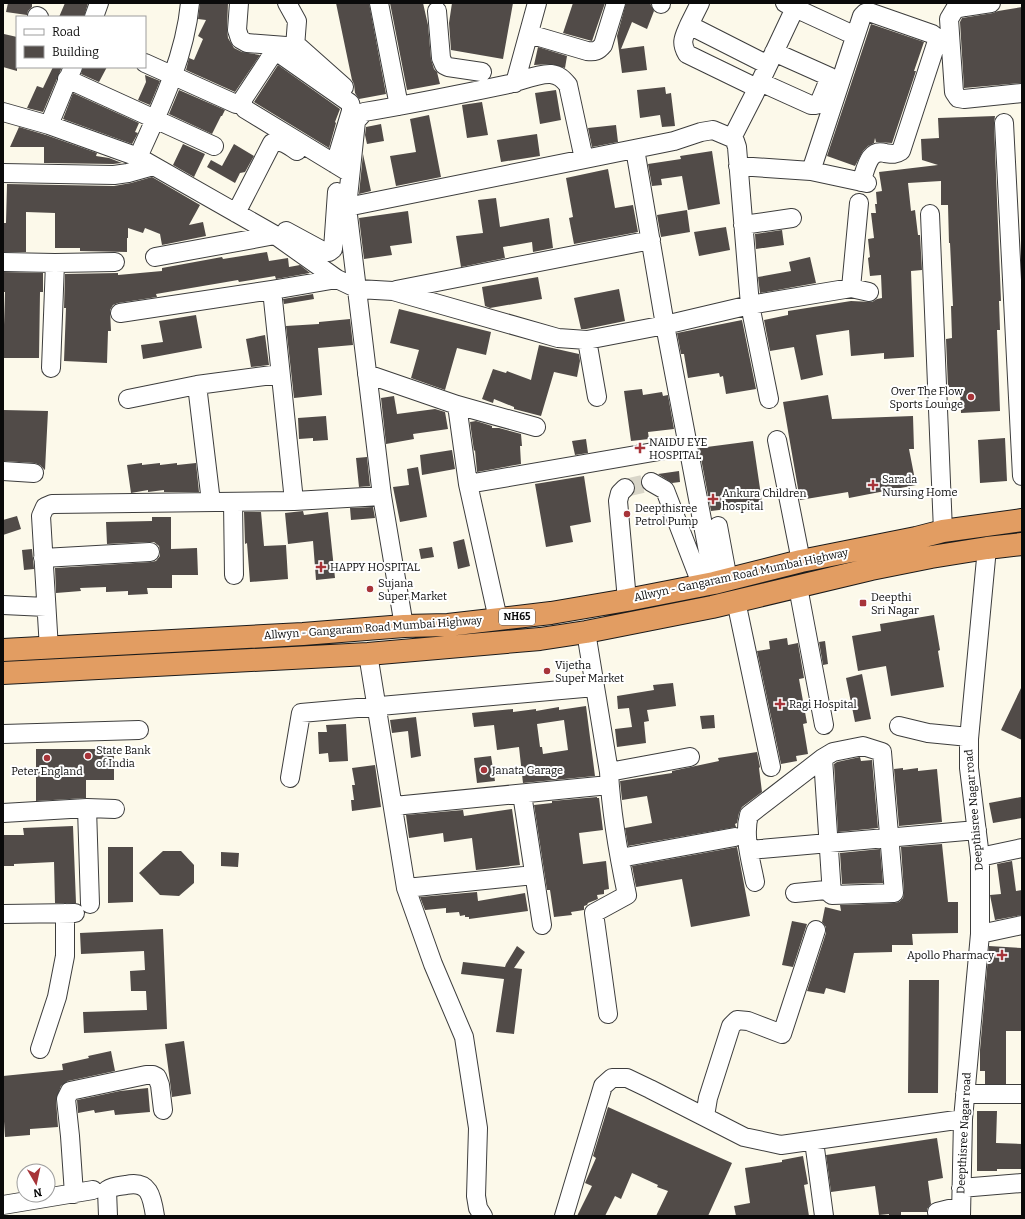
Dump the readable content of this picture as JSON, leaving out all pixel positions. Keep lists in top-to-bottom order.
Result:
{
  "streets": {
    "highway": ["Allwyn - Gangaram Road Mumbai Highway", "NH65"],
    "street": ["Deepthisree Nagar road"]
  },
  "crossings": [
    ["Allwyn - Gangaram Road Mumbai Highway", "Deepthisree Nagar road"]
  ],
  "places": {
    "other": [
      "Over The Flow Sports Lounge",
      "Deepthisree Petrol Pump",
      "Sujana Super Market",
      "Vijetha Super Market",
      "State Bank of India",
      "Peter England",
      "Janata Garage"
    ],
    "health": [
      "NAIDU EYE HOSPITAL",
      "Sarada Nursing Home",
      "Ankura Children hospital",
      "HAPPY HOSPITAL",
      "Ragi Hospital",
      "Apollo Pharmacy"
    ],
    "transit": ["Deepthi Sri Nagar"]
  },
  "legend": ["Road", "Building"],
  "north": "bottom"
}
